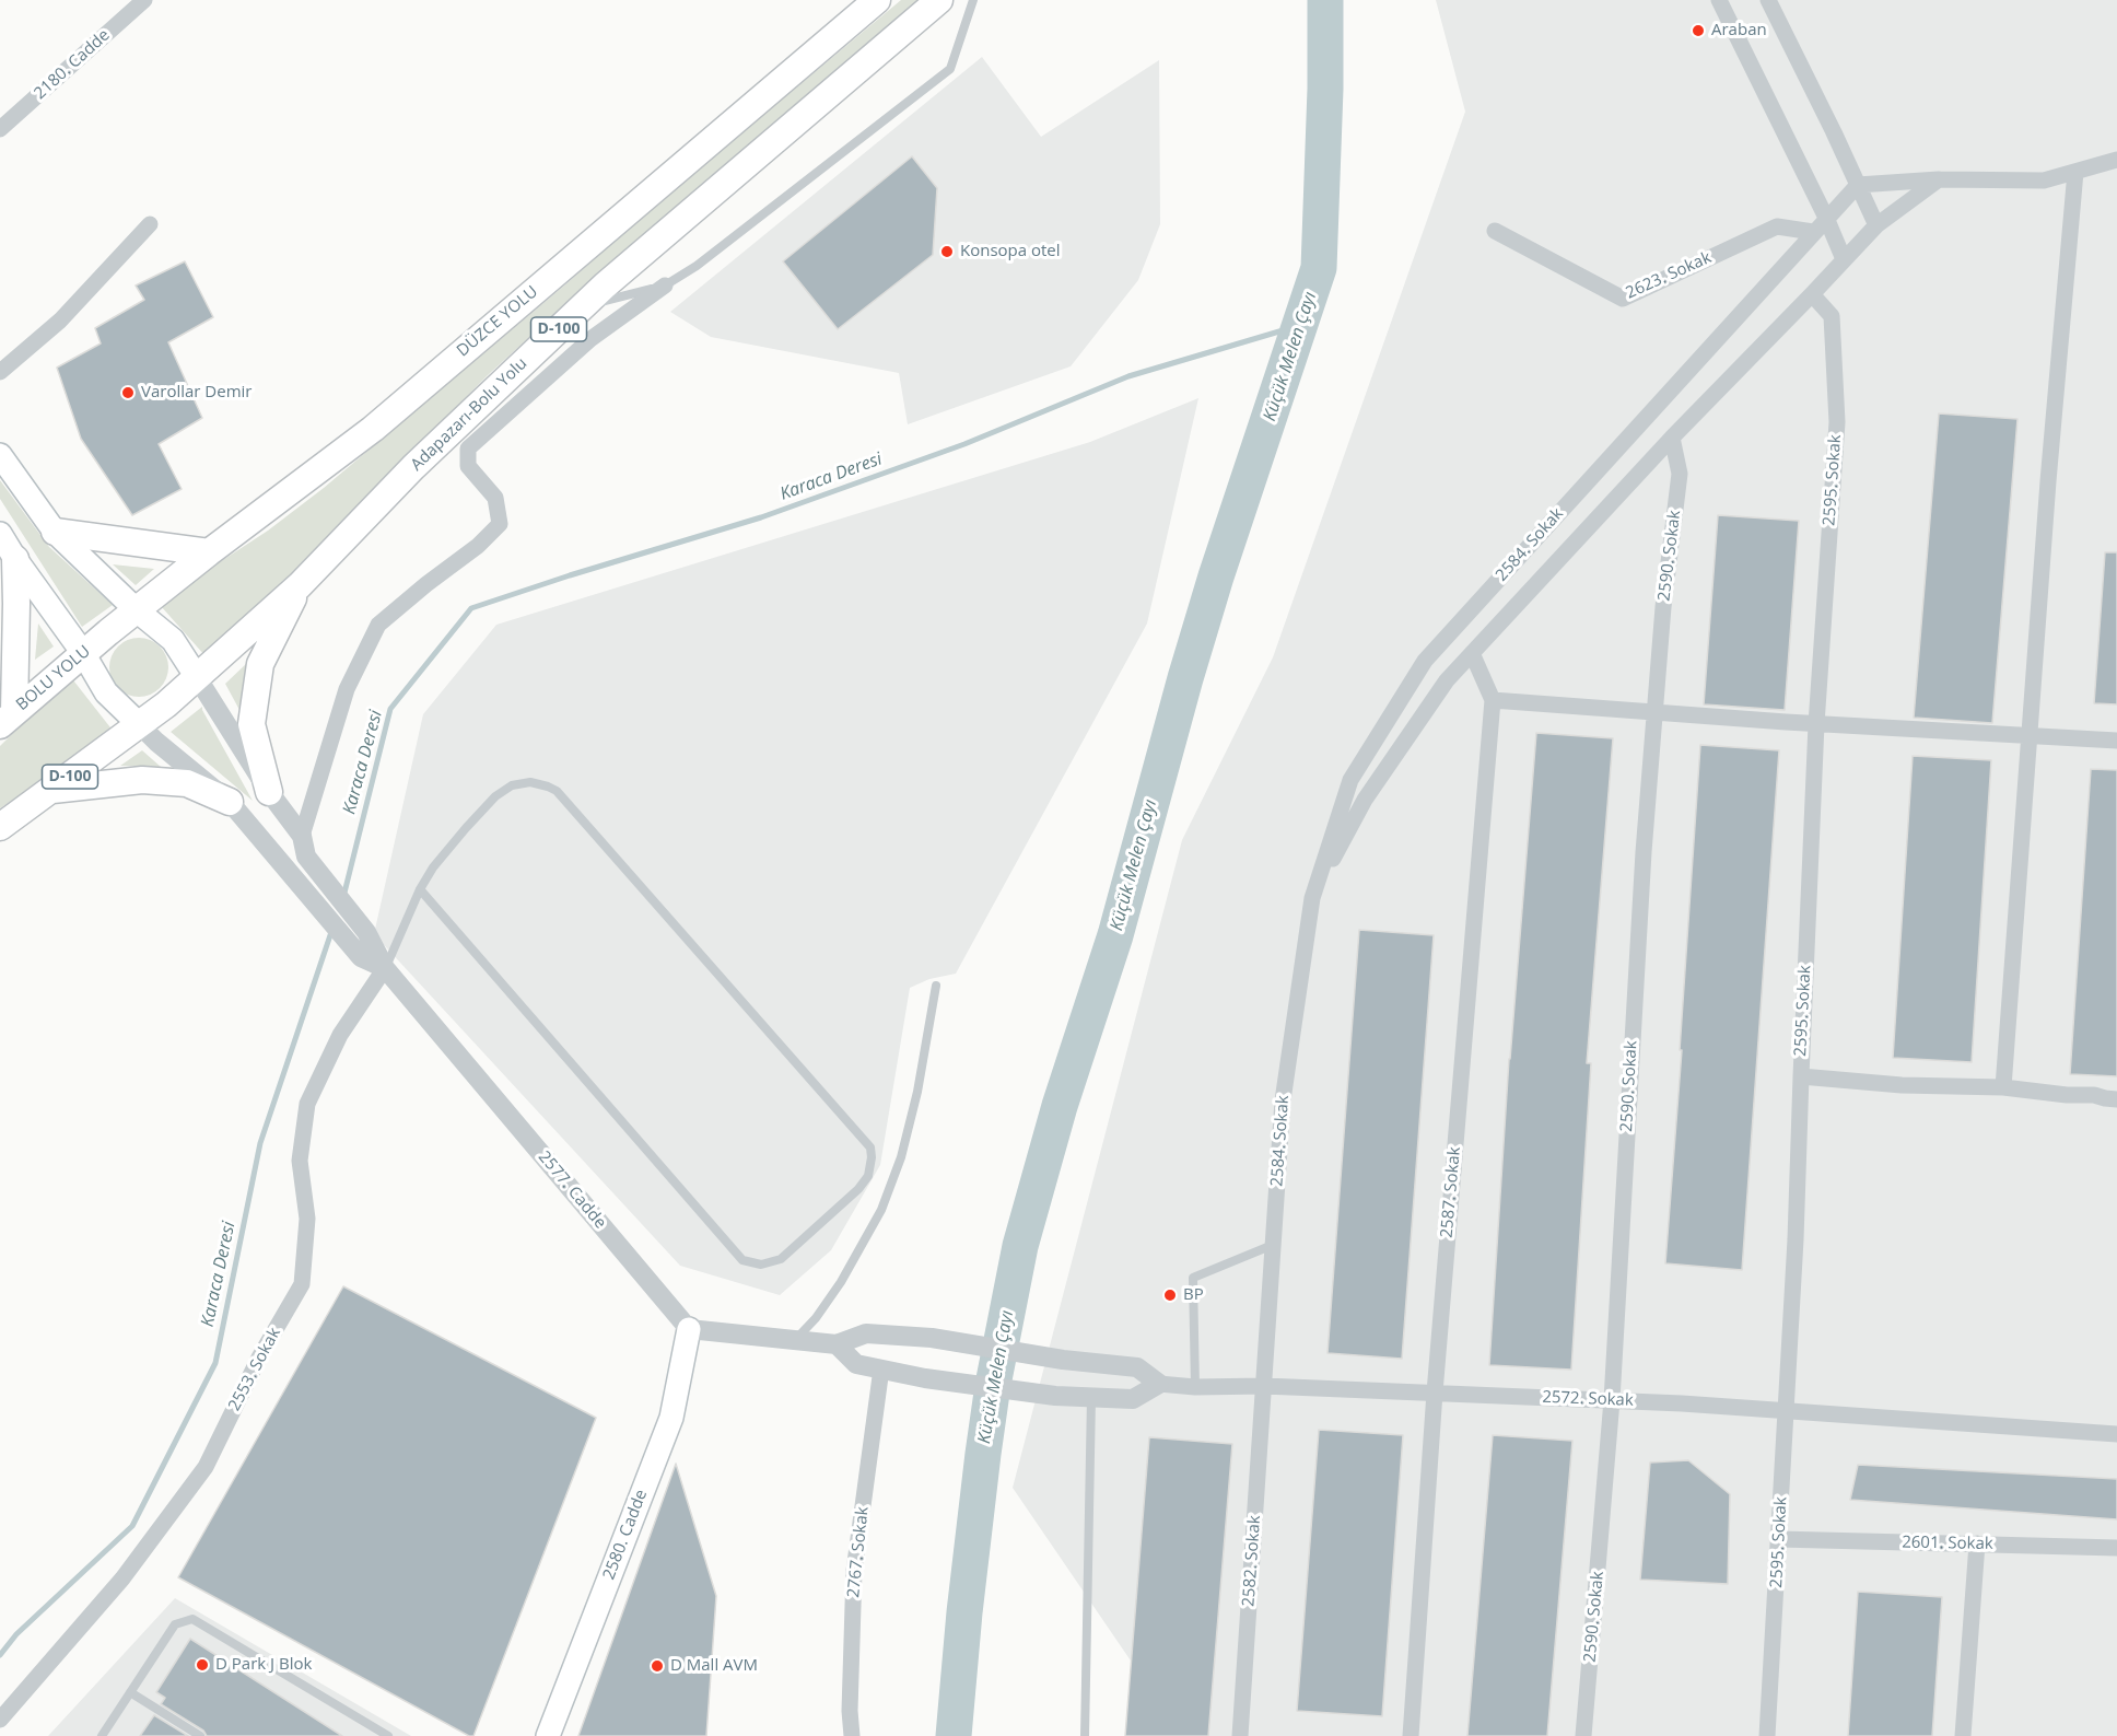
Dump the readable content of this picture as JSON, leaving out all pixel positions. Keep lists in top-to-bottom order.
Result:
{
  "streets": {
    "highway": [
      "DÜZCE YOLU",
      "D-100",
      "Adapazarı-Bolu Yolu",
      "BOLU YOLU"
    ],
    "main road": ["2580. Cadde"],
    "street": [
      "2180. Cadde",
      "2623. Sokak",
      "2595. Sokak",
      "2584. Sokak",
      "2590. Sokak",
      "2577. Cadde",
      "2587. Sokak",
      "2553. Sokak",
      "2572. Sokak",
      "2601. Sokak",
      "2767. Sokak",
      "2582. Sokak"
    ]
  },
  "crossings": [
    ["2623. Sokak", "2584. Sokak"],
    ["DÜZCE YOLU", "BOLU YOLU"],
    ["2595. Sokak", "2584. Sokak"],
    ["2595. Sokak", "2572. Sokak"],
    ["2595. Sokak", "2601. Sokak"],
    ["2584. Sokak", "2590. Sokak"],
    ["2584. Sokak", "2587. Sokak"],
    ["2584. Sokak", "2572. Sokak"],
    ["2584. Sokak", "2582. Sokak"],
    ["2590. Sokak", "2572. Sokak"],
    ["2577. Cadde", "2553. Sokak"],
    ["2577. Cadde", "2580. Cadde"],
    ["2587. Sokak", "2572. Sokak"],
    ["2572. Sokak", "2582. Sokak"]
  ],
  "water": ["Küçük Melen Çayı", "Karaca Deresi"],
  "places": [
    "Araban",
    "Konsopa otel",
    "Varollar Demir",
    "BP",
    "D Park J Blok",
    "D Mall AVM"
  ]
}
